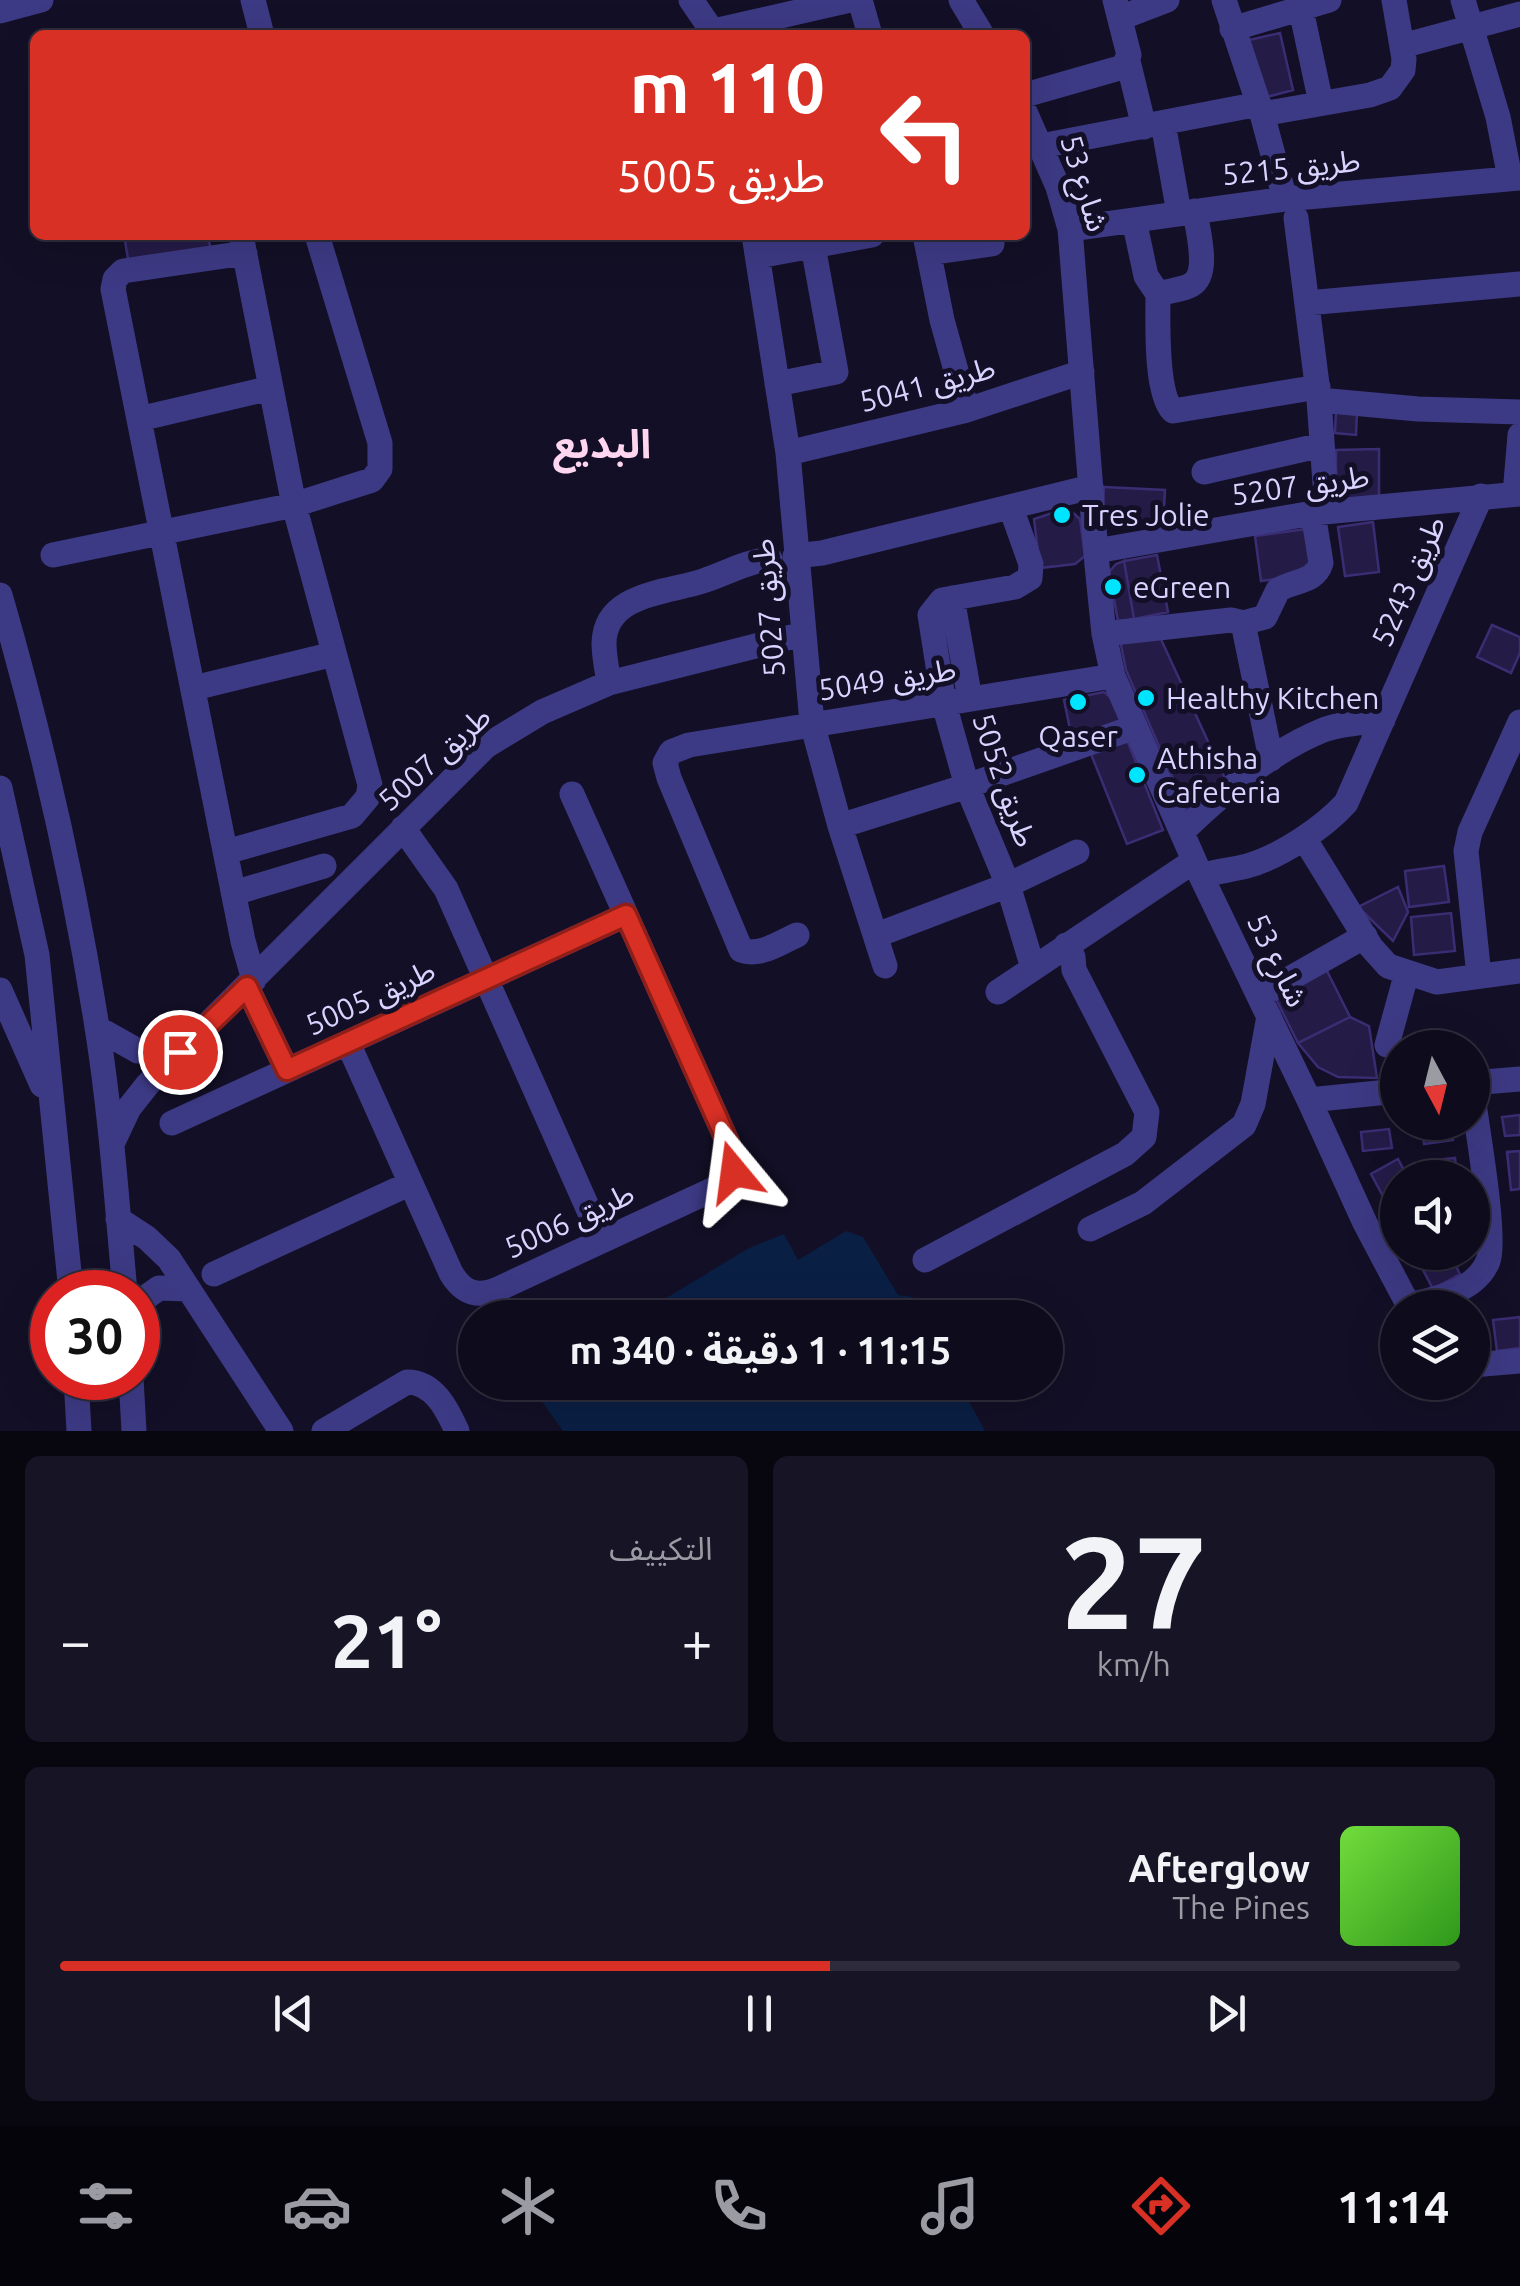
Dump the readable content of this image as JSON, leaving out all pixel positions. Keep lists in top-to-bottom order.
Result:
{
  "streets": {
    "street": [
      "طريق 5215",
      "شارع 53",
      "طريق 5041",
      "طريق 5207",
      "طريق 5243",
      "طريق 5027",
      "طريق 5049",
      "طريق 5007",
      "طريق 5052",
      "طريق 5005",
      "طريق 5006"
    ]
  },
  "crossings": [
    ["طريق 5215", "شارع 53"],
    ["شارع 53", "طريق 5041"],
    ["شارع 53", "طريق 5207"],
    ["شارع 53", "طريق 5243"],
    ["شارع 53", "طريق 5049"],
    ["طريق 5041", "طريق 5027"],
    ["طريق 5207", "طريق 5243"],
    ["طريق 5027", "طريق 5049"],
    ["طريق 5027", "طريق 5007"],
    ["طريق 5049", "طريق 5052"],
    ["طريق 5007", "طريق 5005"],
    ["طريق 5005", "طريق 5006"]
  ],
  "districts": ["البديع"],
  "places": [
    "Tres Jolie",
    "eGreen",
    "Healthy Kitchen",
    "Qaser",
    "Athisha Cafeteria"
  ],
  "north": "bottom",
  "page": {
    "turn": ["110 m", "طريق 5005"],
    "limit": "30",
    "trip": "11:15 · 1 دقيقة · 340 m",
    "tile": [
      ["27", "km/h"],
      "التكييف"
    ],
    "heat": ["−", "21°", "+"],
    "song": ["Afterglow", "The Pines"],
    "tabs": "11:14"
  }
}
